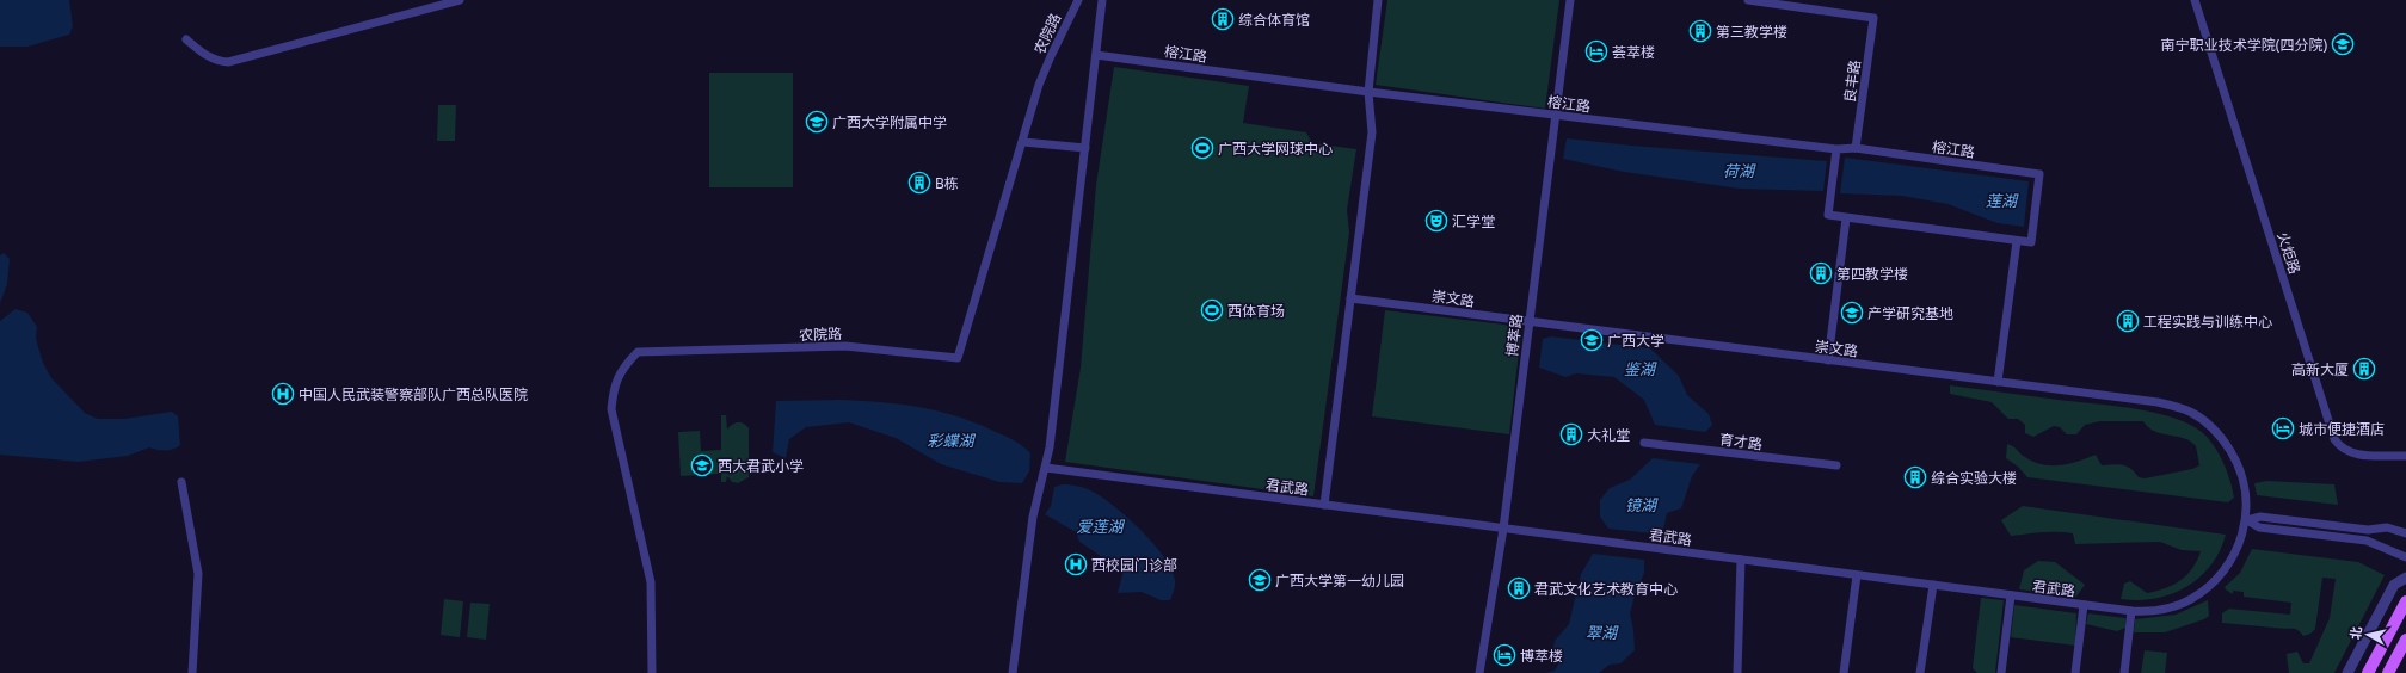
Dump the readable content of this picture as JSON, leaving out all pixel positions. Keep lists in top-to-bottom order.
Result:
{
  "streets": {
    "street": [
      "农院路",
      "榕江路",
      "良丰路",
      "火炬路",
      "崇文路",
      "博萃路",
      "育才路",
      "君武路"
    ]
  },
  "crossings": [
    ["榕江路", "良丰路"],
    ["榕江路", "博萃路"],
    ["崇文路", "博萃路"],
    ["崇文路", "君武路"],
    ["博萃路", "君武路"]
  ],
  "water": [
    "荷湖",
    "莲湖",
    "鉴湖",
    "彩蝶湖",
    "镜湖",
    "爱莲湖",
    "翠湖"
  ],
  "places": {
    "building": [
      "综合体育馆",
      "第三教学楼",
      "B栋",
      "第四教学楼",
      "工程实践与训练中心",
      "高新大厦",
      "大礼堂",
      "综合实验大楼",
      "君武文化艺术教育中心"
    ],
    "school or university": [
      "南宁职业技术学院(四分院)",
      "广西大学附属中学",
      "产学研究基地",
      "广西大学",
      "西大君武小学",
      "广西大学第一幼儿园"
    ],
    "hotel": ["荟萃楼", "城市便捷酒店", "博萃楼"],
    "sports": ["广西大学网球中心", "西体育场"],
    "theatre": ["汇学堂"],
    "hospital": ["中国人民武装警察部队广西总队医院", "西校园门诊部"]
  },
  "north": "left"
}
